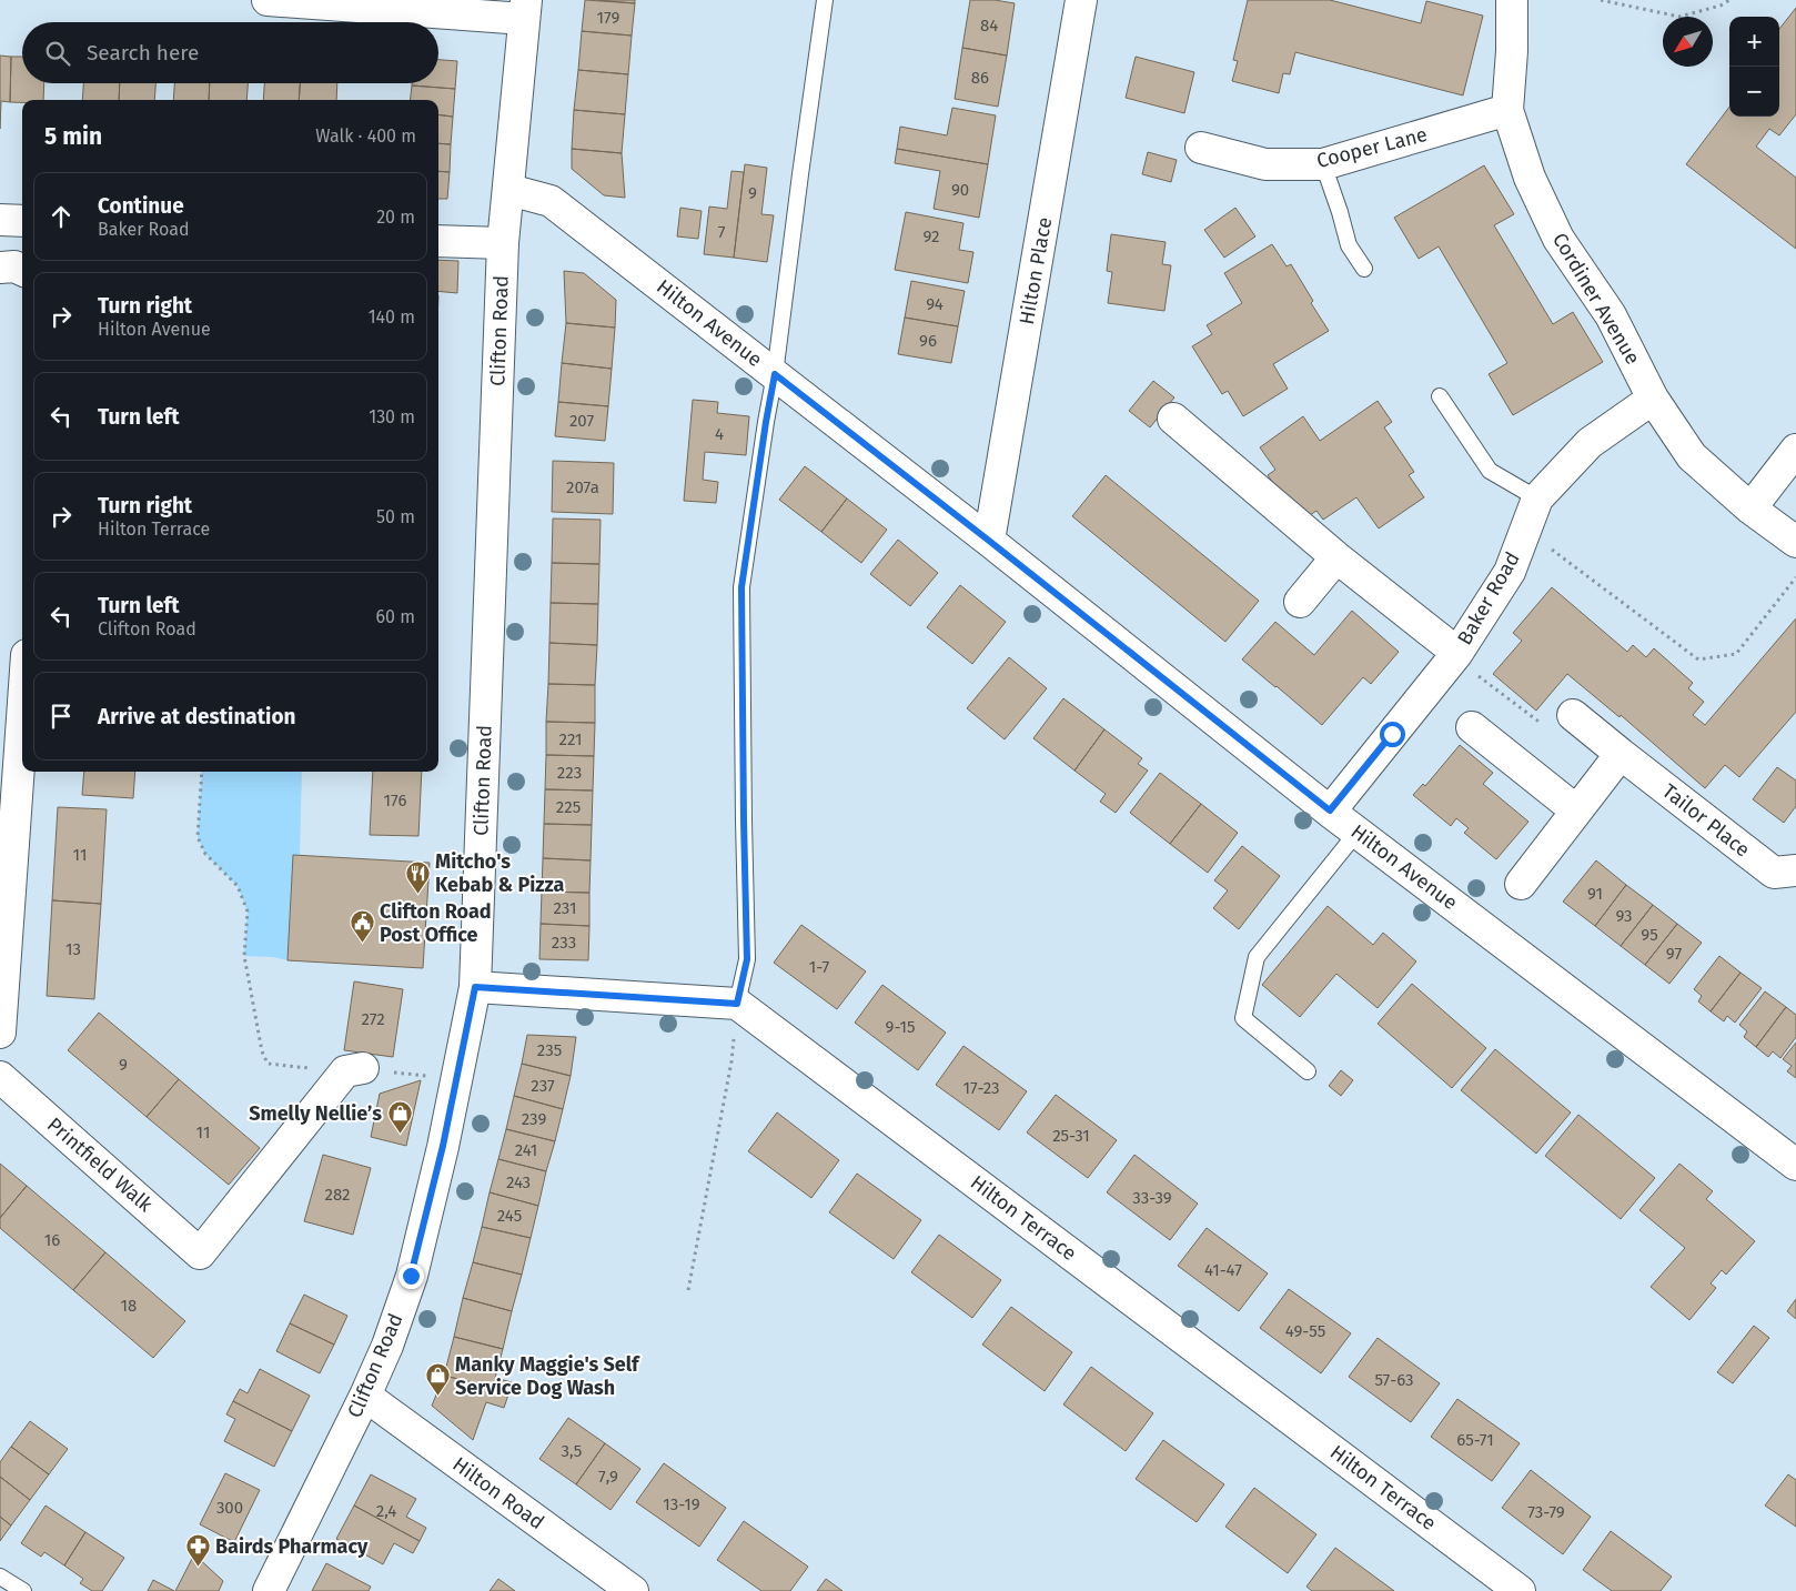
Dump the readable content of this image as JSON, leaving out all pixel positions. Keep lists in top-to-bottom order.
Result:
{
  "streets": {
    "street": [
      "Cooper Lane",
      "Hilton Place",
      "Cordiner Avenue",
      "Hilton Avenue",
      "Clifton Road",
      "Baker Road",
      "Tailor Place",
      "Printfield Walk",
      "Hilton Terrace",
      "Hilton Road"
    ]
  },
  "crossings": [
    ["Cooper Lane", "Cordiner Avenue"],
    ["Hilton Place", "Hilton Avenue"],
    ["Cordiner Avenue", "Baker Road"],
    ["Hilton Avenue", "Clifton Road"],
    ["Hilton Avenue", "Baker Road"],
    ["Clifton Road", "Hilton Road"]
  ],
  "places": {
    "restaurant": ["Mitcho's Kebab & Pizza"],
    "public building": ["Clifton Road Post Office"],
    "shop": ["Smelly Nellie’s", "Manky Maggie's Self Service Dog Wash"],
    "pharmacy": ["Bairds Pharmacy"]
  },
  "house_numbers": [
    "179",
    "84",
    "86",
    "90",
    "9",
    "7",
    "92",
    "94",
    "96",
    "207",
    "4",
    "207a",
    "221",
    "223",
    "176",
    "225",
    "11",
    "91",
    "231",
    "93",
    "95",
    "233",
    "13",
    "97",
    "1-7",
    "272",
    "9-15",
    "235",
    "9",
    "237",
    "17-23",
    "239",
    "11",
    "25-31",
    "241",
    "243",
    "282",
    "33-39",
    "245",
    "16",
    "41-47",
    "18",
    "49-55",
    "57-63",
    "65-71",
    "3,5",
    "7,9",
    "13-19",
    "300",
    "2,4",
    "73-79"
  ],
  "north": "bottom left",
  "page": {
    "map_buttons": ["+", "−"],
    "search": "Search here",
    "heading": ["5 min", "Walk · 400 m"],
    "list": [
      ["Continue", "Baker Road", "20 m"],
      ["Turn right", "Hilton Avenue", "140 m"],
      ["Turn left", "130 m"],
      ["Turn right", "Hilton Terrace", "50 m"],
      ["Turn left", "Clifton Road", "60 m"],
      "Arrive at destination"
    ]
  }
}
